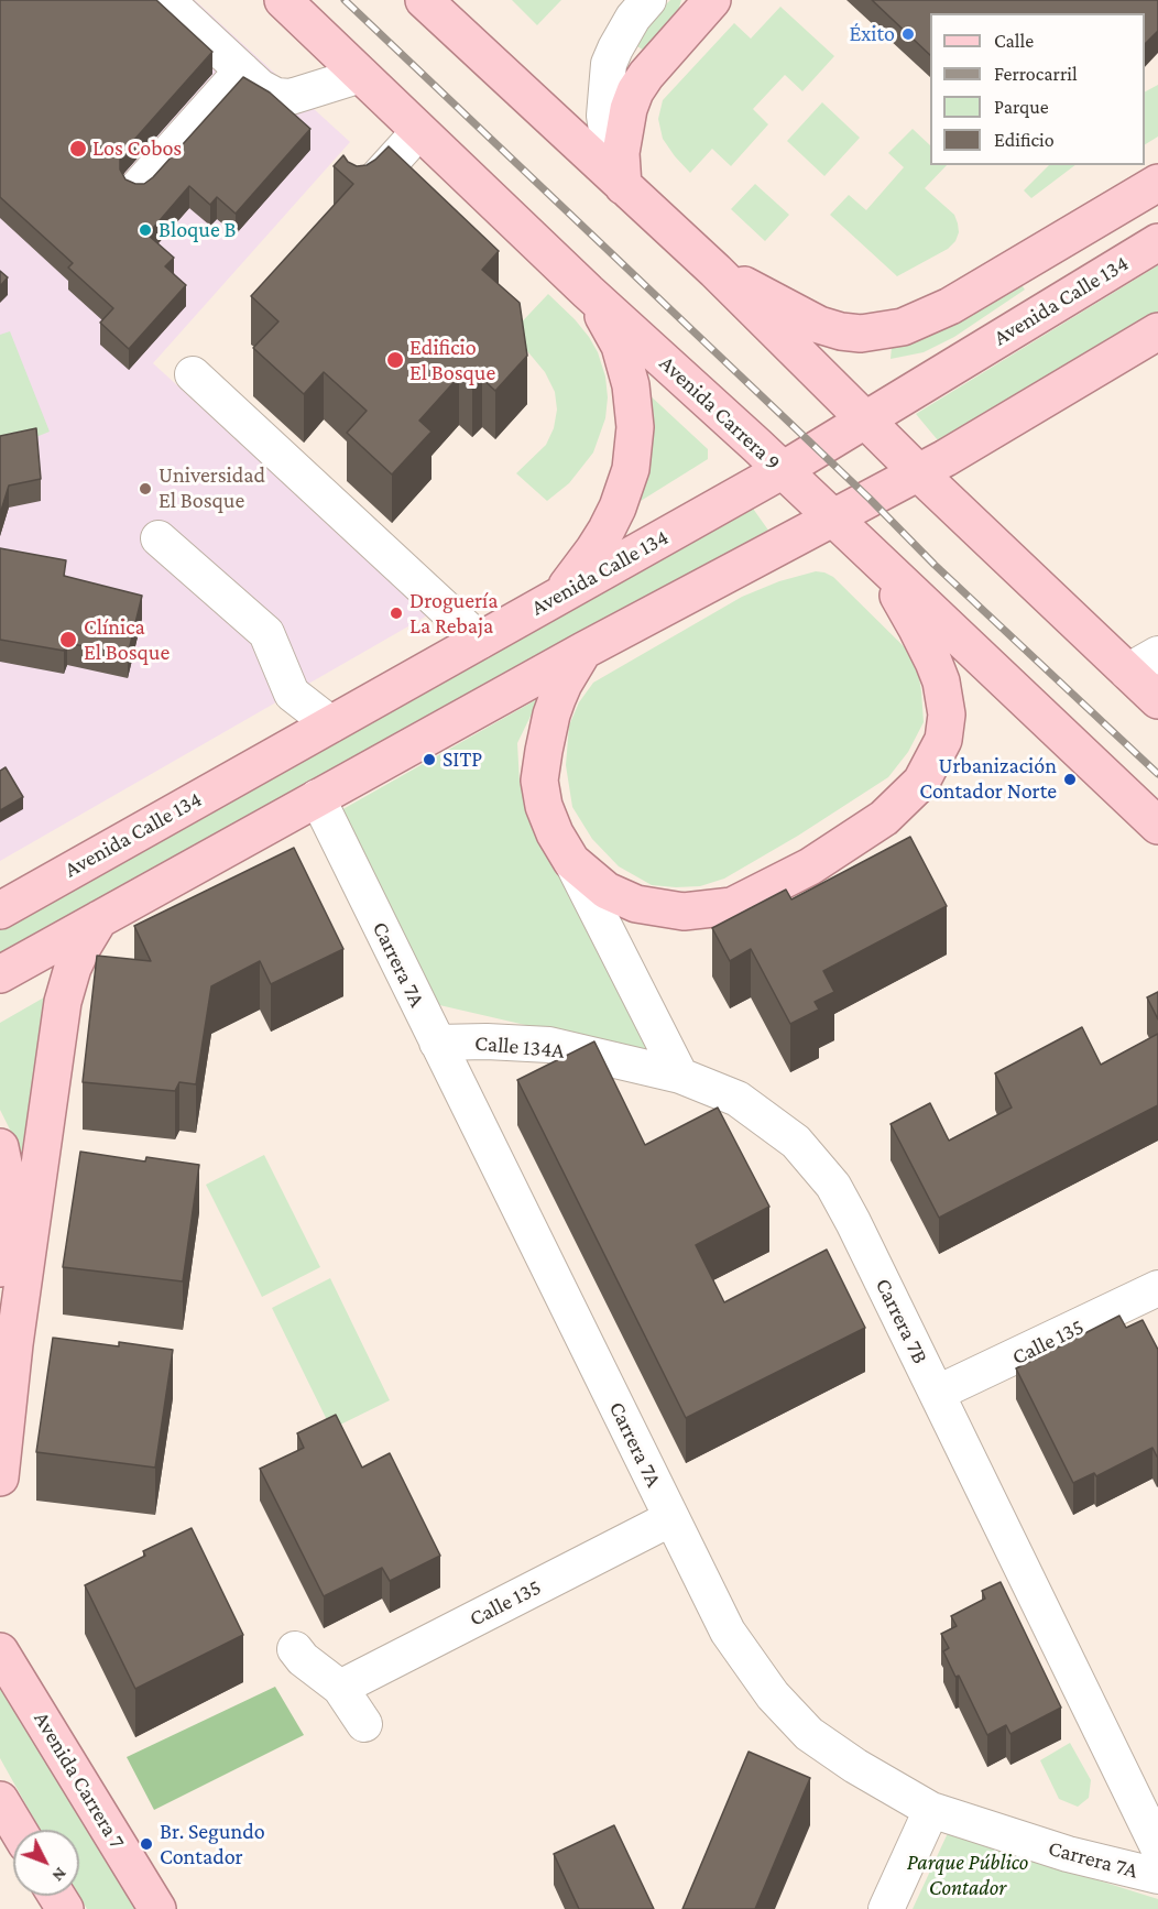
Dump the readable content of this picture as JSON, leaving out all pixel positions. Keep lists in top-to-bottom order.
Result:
{
  "streets": {
    "main road": ["Avenida Calle 134", "Avenida Carrera 9", "Avenida Carrera 7"],
    "street": [
      "Carrera 7A",
      "Calle 134A",
      "Carrera 7B",
      "Calle 135"
    ]
  },
  "crossings": [
    ["Avenida Calle 134", "Avenida Carrera 9"],
    ["Carrera 7A", "Calle 134A"],
    ["Carrera 7A", "Calle 135"],
    ["Calle 134A", "Carrera 7B"],
    ["Carrera 7B", "Calle 135"]
  ],
  "parks": ["Parque Público Contador"],
  "places": [
    "Éxito",
    "Los Cobos",
    "Bloque B",
    "Edificio El Bosque",
    "Universidad El Bosque",
    "Droguería La Rebaja",
    "Clínica El Bosque",
    "SITP",
    "Urbanización Contador Norte",
    "Br. Segundo Contador"
  ],
  "legend": [
    "Calle",
    "Ferrocarril",
    "Parque",
    "Edificio"
  ],
  "north": "bottom right"
}
